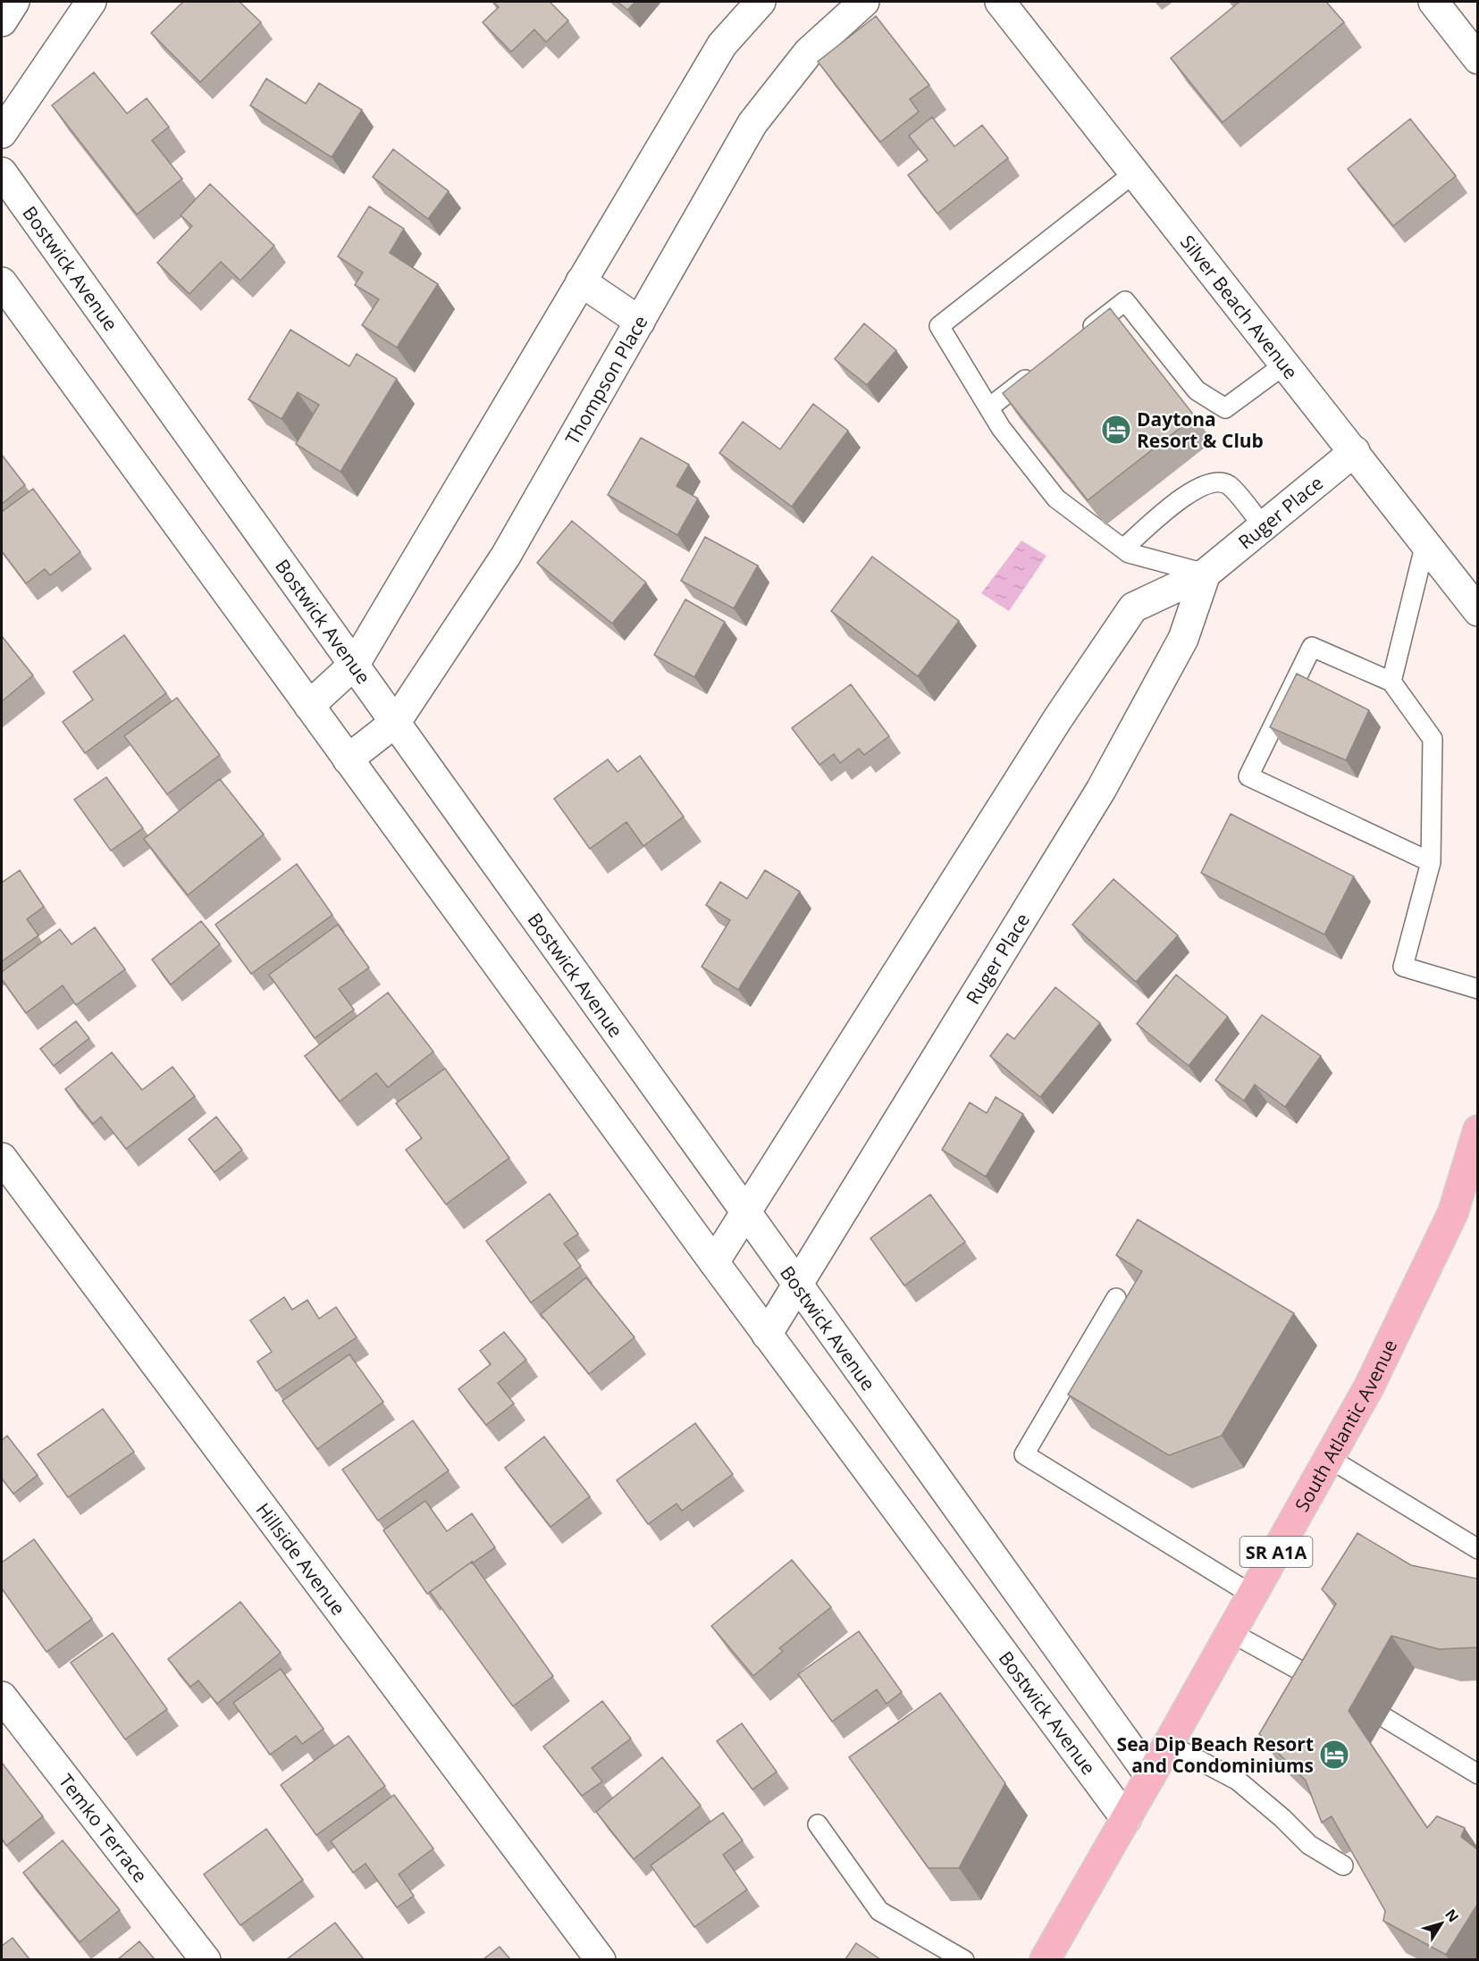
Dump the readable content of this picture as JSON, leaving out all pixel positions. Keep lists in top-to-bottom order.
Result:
{
  "streets": {
    "main road": ["South Atlantic Avenue", "SR A1A"],
    "street": [
      "Bostwick Avenue",
      "Silver Beach Avenue",
      "Thompson Place",
      "Ruger Place",
      "Hillside Avenue",
      "Temko Terrace"
    ]
  },
  "crossings": [
    ["Bostwick Avenue", "Thompson Place"],
    ["Bostwick Avenue", "Ruger Place"],
    ["Bostwick Avenue", "South Atlantic Avenue"],
    ["Silver Beach Avenue", "Ruger Place"]
  ],
  "places": {
    "hotel": ["Daytona Resort & Club", "Sea Dip Beach Resort and Condominiums"]
  },
  "north": "top right"
}
